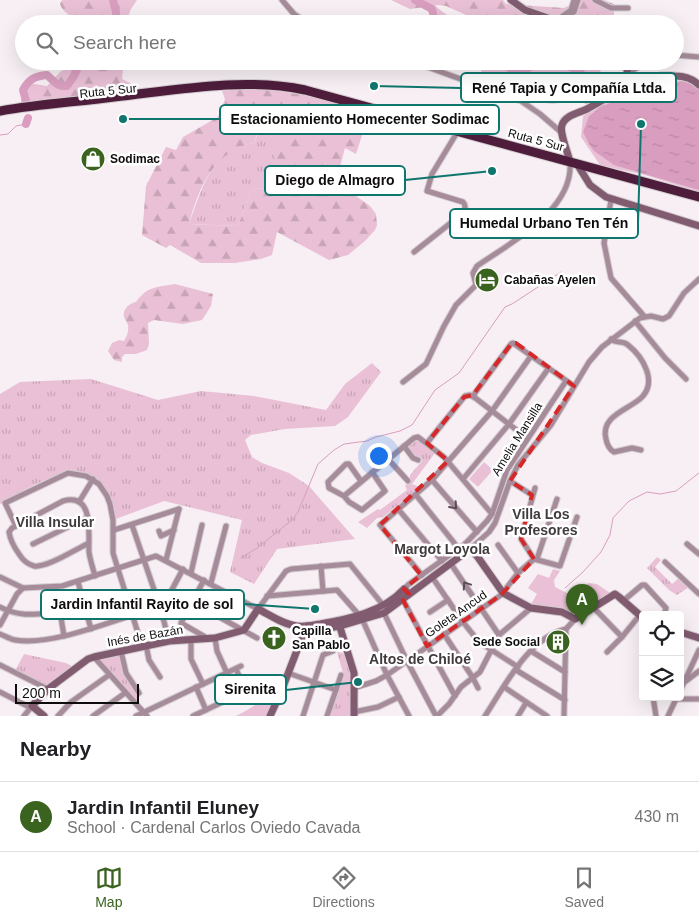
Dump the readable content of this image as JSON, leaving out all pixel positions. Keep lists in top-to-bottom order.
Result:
{
  "streets": {
    "highway": ["Ruta 5 Sur"],
    "street": ["Amelia Mansilla", "Goleta Ancud", "Inés de Bazán"]
  },
  "districts": [
    "Villa Los Profesores",
    "Villa Insular",
    "Margot Loyola",
    "Altos de Chiloé"
  ],
  "places": {
    "other": [
      "René Tapia y Compañía Ltda.",
      "Estacionamiento Homecenter Sodimac",
      "Humedal Urbano Ten Tén",
      "Diego de Almagro",
      "Jardin Infantil Rayito de sol",
      "Sirenita"
    ],
    "shop": ["Sodimac"],
    "hotel": ["Cabañas Ayelen"],
    "church": ["Capilla San Pablo"],
    "building": ["Sede Social"]
  },
  "scale_bar": "200 m",
  "page": {
    "search": "Search here",
    "pins": "A",
    "scale": "200 m",
    "heading": "Nearby",
    "list": [
      {
        "mark": "A",
        "name": "Jardin Infantil Eluney",
        "note": "School · Cardenal Carlos Oviedo Cavada",
        "value": "430 m"
      }
    ],
    "nav": ["Map", "Directions", "Saved"]
  }
}
